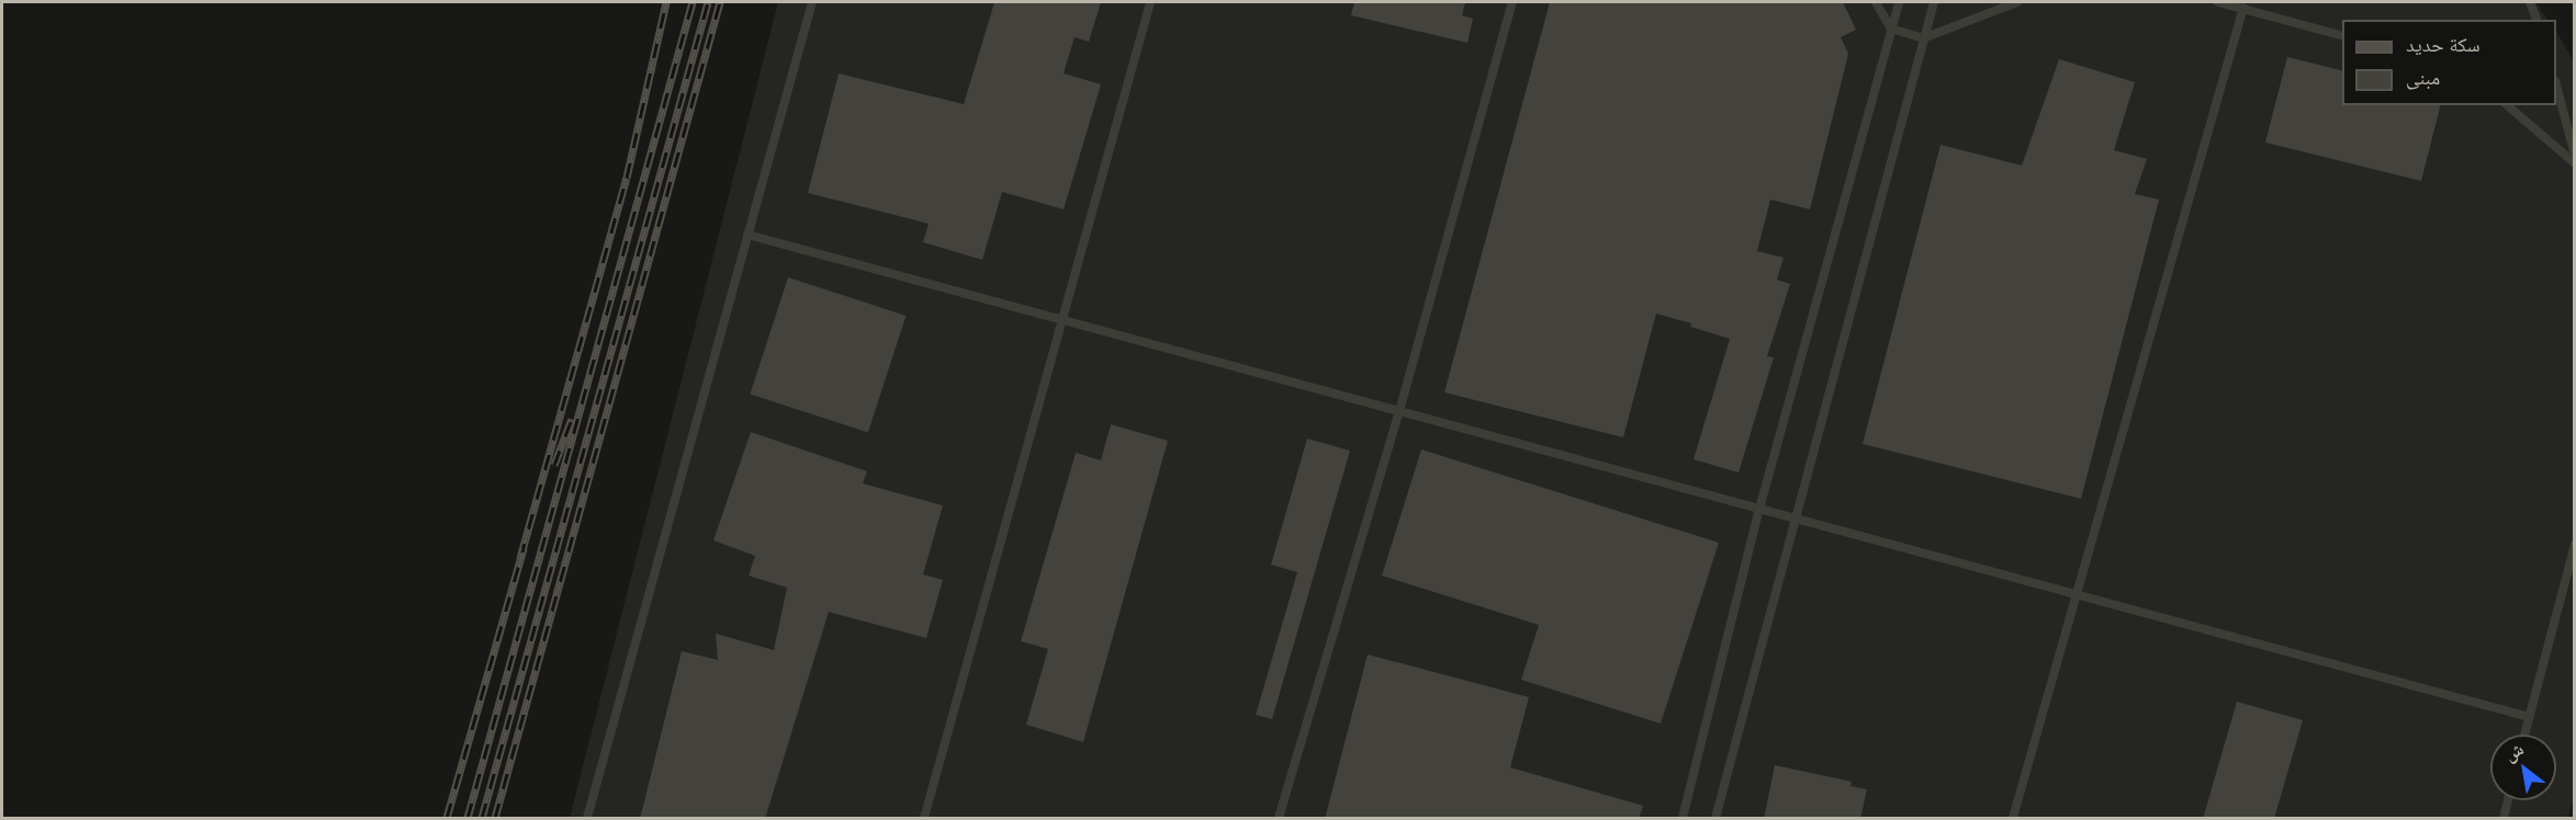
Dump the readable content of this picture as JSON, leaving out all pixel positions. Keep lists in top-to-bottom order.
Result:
{
  "legend": ["سكة حديد", "مبنى"],
  "north": "top left"
}
